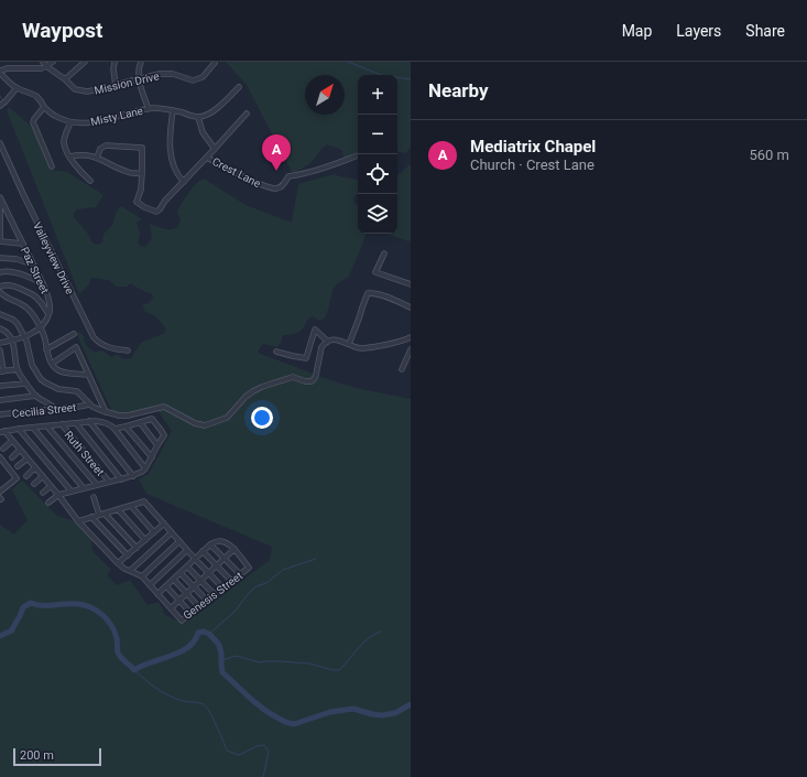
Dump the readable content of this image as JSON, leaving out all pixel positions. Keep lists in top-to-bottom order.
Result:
{
  "streets": {
    "street": [
      "Mission Drive",
      "Misty Lane",
      "Crest Lane",
      "Valleyview Drive",
      "Paz Street",
      "Cecilia Street",
      "Ruth Street",
      "Genesis Street"
    ]
  },
  "crossings": [
    ["Misty Lane", "Crest Lane"],
    ["Ruth Street", "Genesis Street"]
  ],
  "scale_bar": "200 m",
  "north": "top right",
  "page": {
    "header": "Waypost",
    "nav": ["Map", "Layers", "Share"],
    "heading": "Nearby",
    "map_buttons": ["+", "−"],
    "list": [
      {
        "mark": "A",
        "name": "Mediatrix Chapel",
        "note": "Church · Crest Lane",
        "value": "560 m"
      }
    ],
    "pins": "A",
    "scale": "200 m"
  }
}
